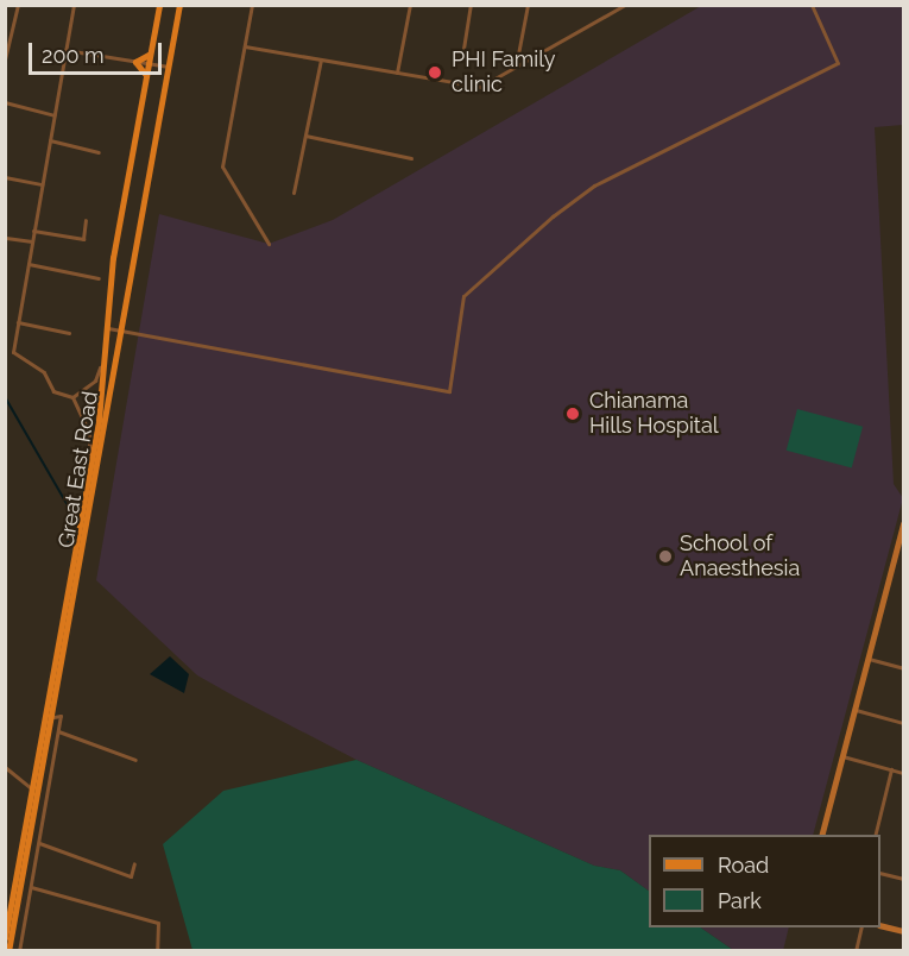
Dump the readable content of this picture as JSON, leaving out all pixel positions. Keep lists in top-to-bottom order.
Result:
{
  "streets": {
    "main road": ["Great East Road"]
  },
  "places": ["PHI Family clinic", "Chianama Hills Hospital", "School of Anaesthesia"],
  "legend": ["Road", "Park"],
  "scale_bar": "200 m"
}
